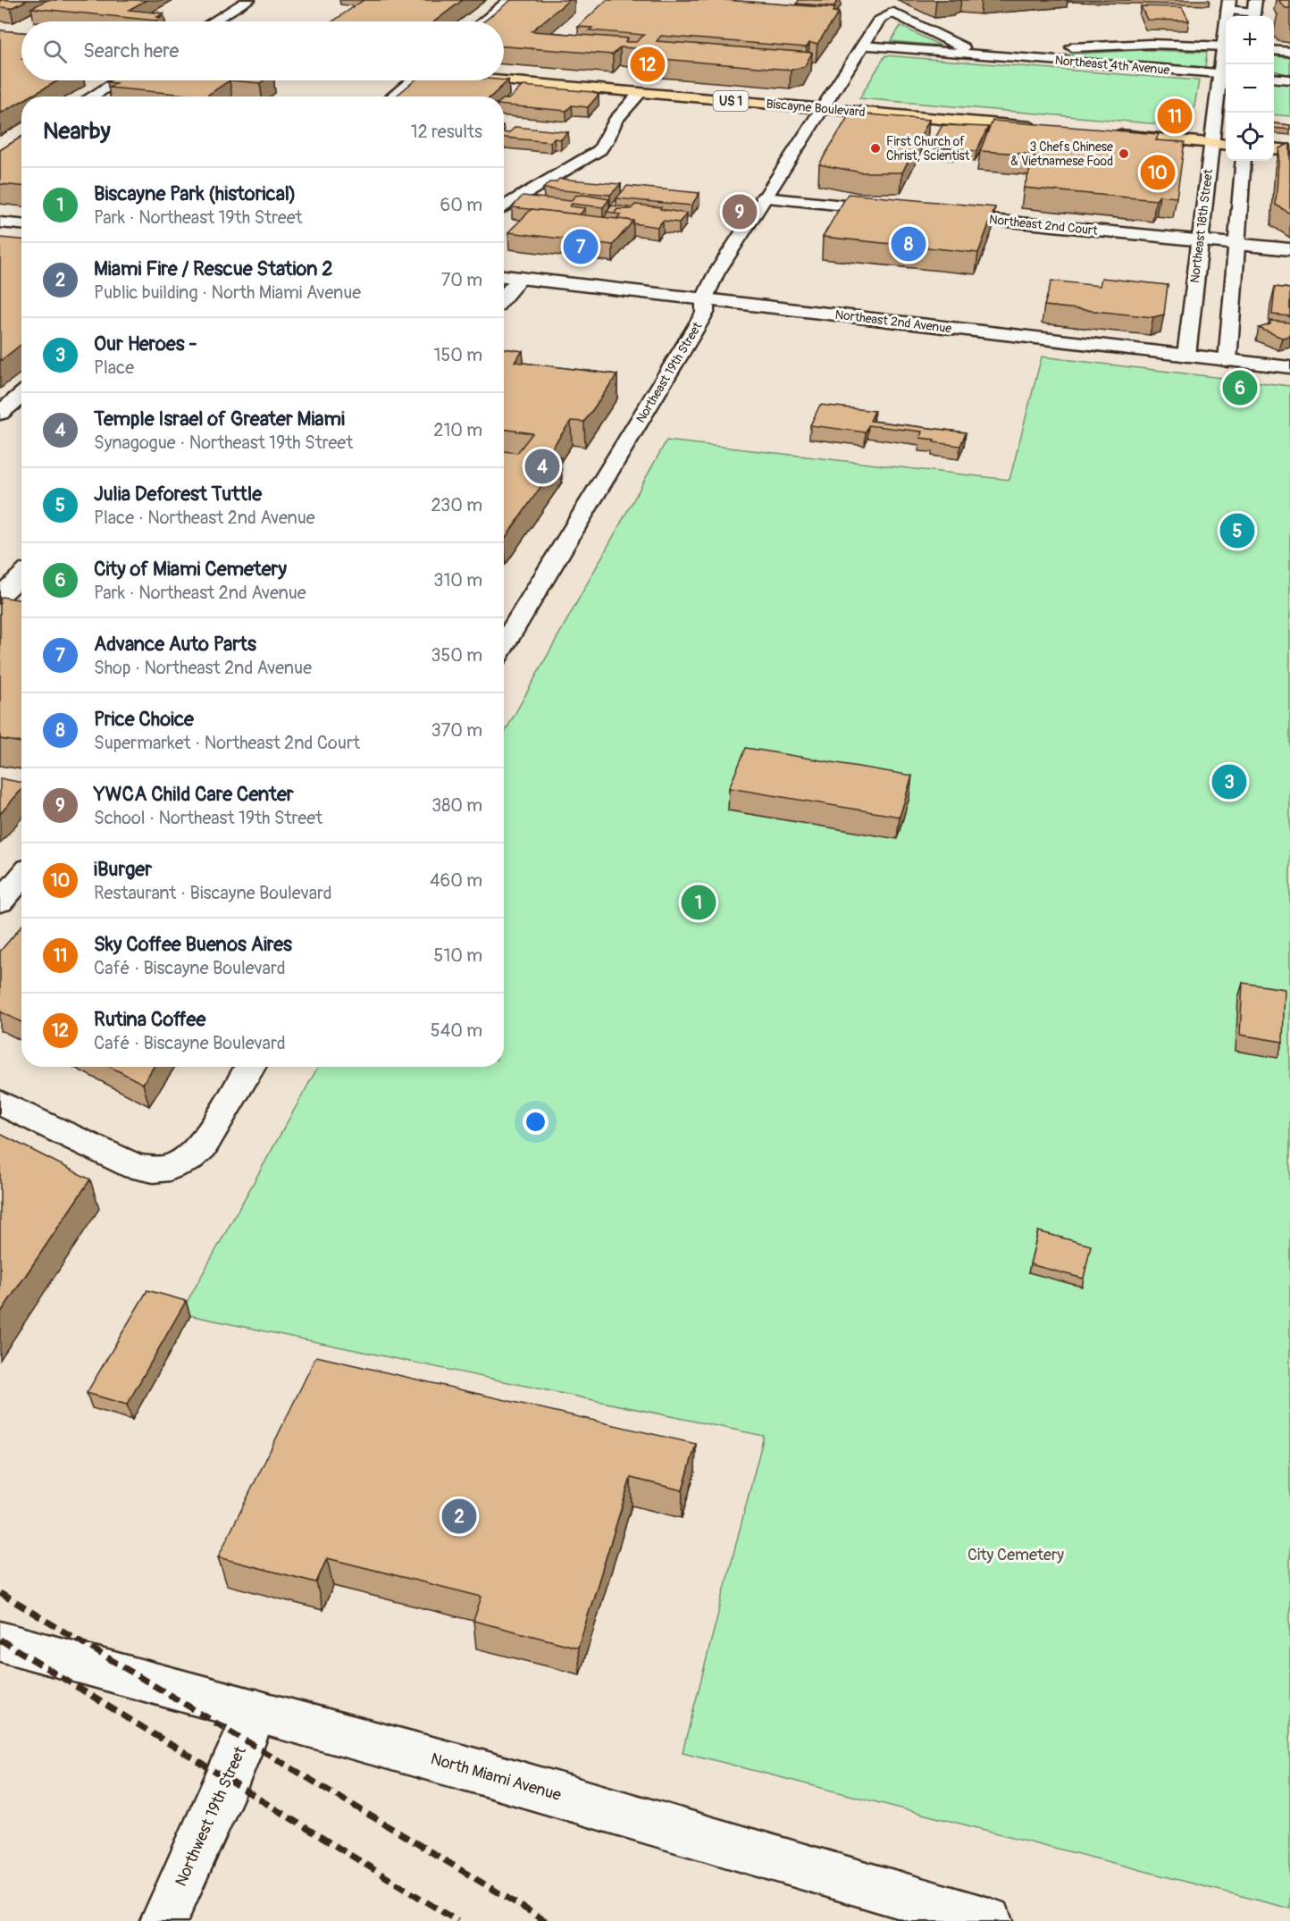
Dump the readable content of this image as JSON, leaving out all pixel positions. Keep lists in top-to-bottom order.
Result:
{
  "streets": {
    "main road": ["US 1", "Biscayne Boulevard"],
    "street": [
      "Northeast 4th Avenue",
      "Northeast 2nd Court",
      "Northeast 18th Street",
      "Northeast 2nd Avenue",
      "Northeast 19th Street",
      "North Miami Avenue",
      "Northwest 19th Street"
    ]
  },
  "crossings": [
    ["Northeast 4th Avenue", "Northeast 18th Street"],
    ["Northeast 4th Avenue", "Northeast 19th Street"],
    ["Biscayne Boulevard", "Northeast 19th Street"],
    ["Northeast 2nd Court", "Northeast 18th Street"],
    ["Northeast 18th Street", "Northeast 2nd Avenue"],
    ["Northeast 2nd Avenue", "Northeast 19th Street"],
    ["North Miami Avenue", "Northwest 19th Street"]
  ],
  "parks": ["City Cemetery"],
  "places": ["First Church of Christ, Scientist", "3 Chefs Chinese & Vietnamese Food"],
  "page": {
    "map_buttons": ["+", "−"],
    "search": "Search here",
    "pins": [
      "12",
      "11",
      "10",
      "9",
      "8",
      "7",
      "6",
      "4",
      "5",
      "3",
      "1",
      "2"
    ],
    "heading": ["Nearby", "12 results"],
    "list": [
      {
        "mark": "1",
        "name": "Biscayne Park (historical)",
        "note": "Park · Northeast 19th Street",
        "value": "60 m"
      },
      {
        "mark": "2",
        "name": "Miami Fire / Rescue Station 2",
        "note": "Public building · North Miami Avenue",
        "value": "70 m"
      },
      {
        "mark": "3",
        "name": "Our Heroes -",
        "note": "Place",
        "value": "150 m"
      },
      {
        "mark": "4",
        "name": "Temple Israel of Greater Miami",
        "note": "Synagogue · Northeast 19th Street",
        "value": "210 m"
      },
      {
        "mark": "5",
        "name": "Julia Deforest Tuttle",
        "note": "Place · Northeast 2nd Avenue",
        "value": "230 m"
      },
      {
        "mark": "6",
        "name": "City of Miami Cemetery",
        "note": "Park · Northeast 2nd Avenue",
        "value": "310 m"
      },
      {
        "mark": "7",
        "name": "Advance Auto Parts",
        "note": "Shop · Northeast 2nd Avenue",
        "value": "350 m"
      },
      {
        "mark": "8",
        "name": "Price Choice",
        "note": "Supermarket · Northeast 2nd Court",
        "value": "370 m"
      },
      {
        "mark": "9",
        "name": "YWCA Child Care Center",
        "note": "School · Northeast 19th Street",
        "value": "380 m"
      },
      {
        "mark": "10",
        "name": "iBurger",
        "note": "Restaurant · Biscayne Boulevard",
        "value": "460 m"
      },
      {
        "mark": "11",
        "name": "Sky Coffee Buenos Aires",
        "note": "Café · Biscayne Boulevard",
        "value": "510 m"
      },
      {
        "mark": "12",
        "name": "Rutina Coffee",
        "note": "Café · Biscayne Boulevard",
        "value": "540 m"
      }
    ]
  }
}
